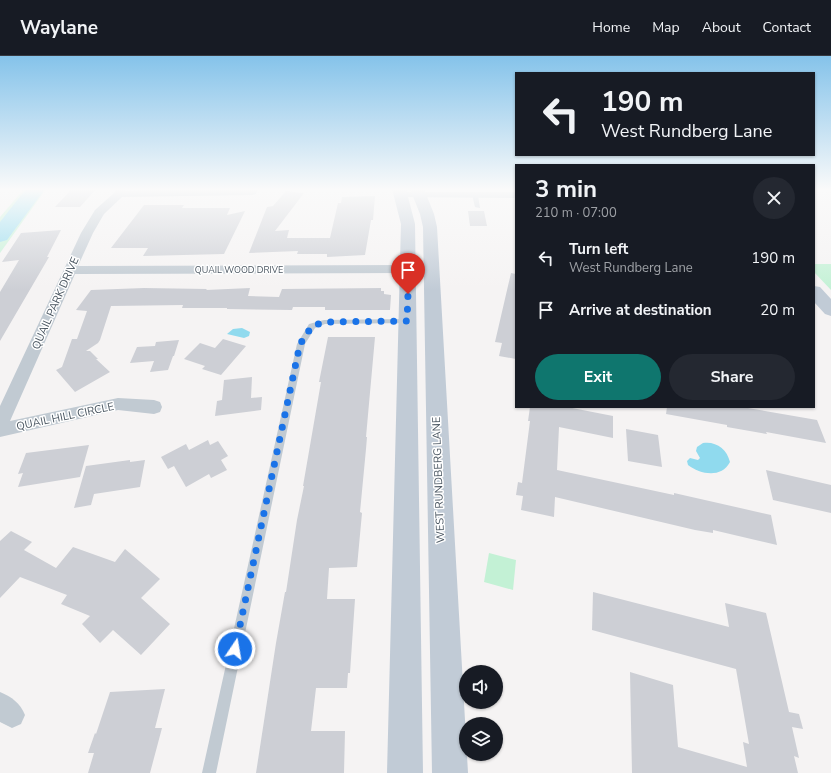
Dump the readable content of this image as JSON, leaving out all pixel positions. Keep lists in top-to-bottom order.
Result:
{
  "streets": {
    "main road": ["WEST RUNDBERG LANE"],
    "street": ["QUAIL WOOD DRIVE", "QUAIL PARK DRIVE", "QUAIL HILL CIRCLE"]
  },
  "crossings": [
    ["QUAIL WOOD DRIVE", "QUAIL PARK DRIVE"]
  ],
  "page": {
    "header": "Waylane",
    "nav": [
      "Home",
      "Map",
      "About",
      "Contact"
    ],
    "turn": ["190 m", "West Rundberg Lane"],
    "heading": ["3 min", "210 m · 07:00"],
    "list": [
      {
        "name": "Turn left",
        "note": "West Rundberg Lane",
        "value": "190 m"
      },
      {
        "name": "Arrive at destination",
        "value": "20 m"
      }
    ],
    "buttons": ["Exit", "Share"]
  }
}
